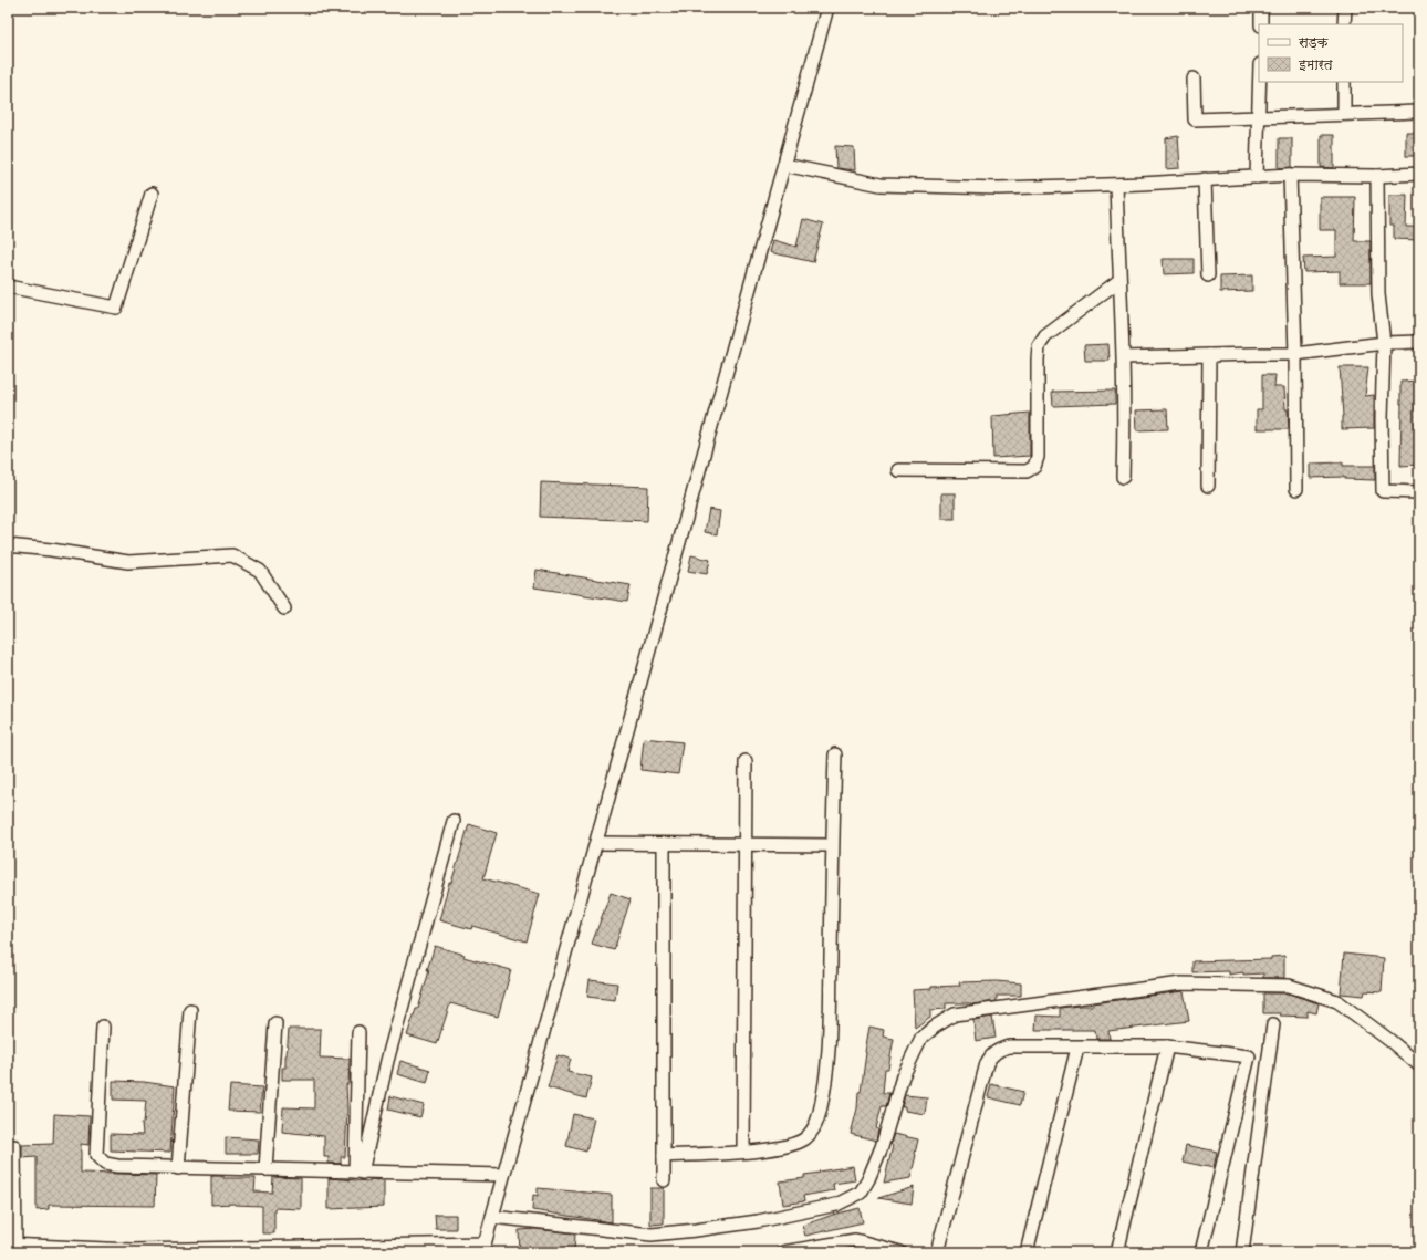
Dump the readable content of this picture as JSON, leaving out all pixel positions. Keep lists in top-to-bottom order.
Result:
{
  "legend": ["सड़क", "इमारत"]
}
